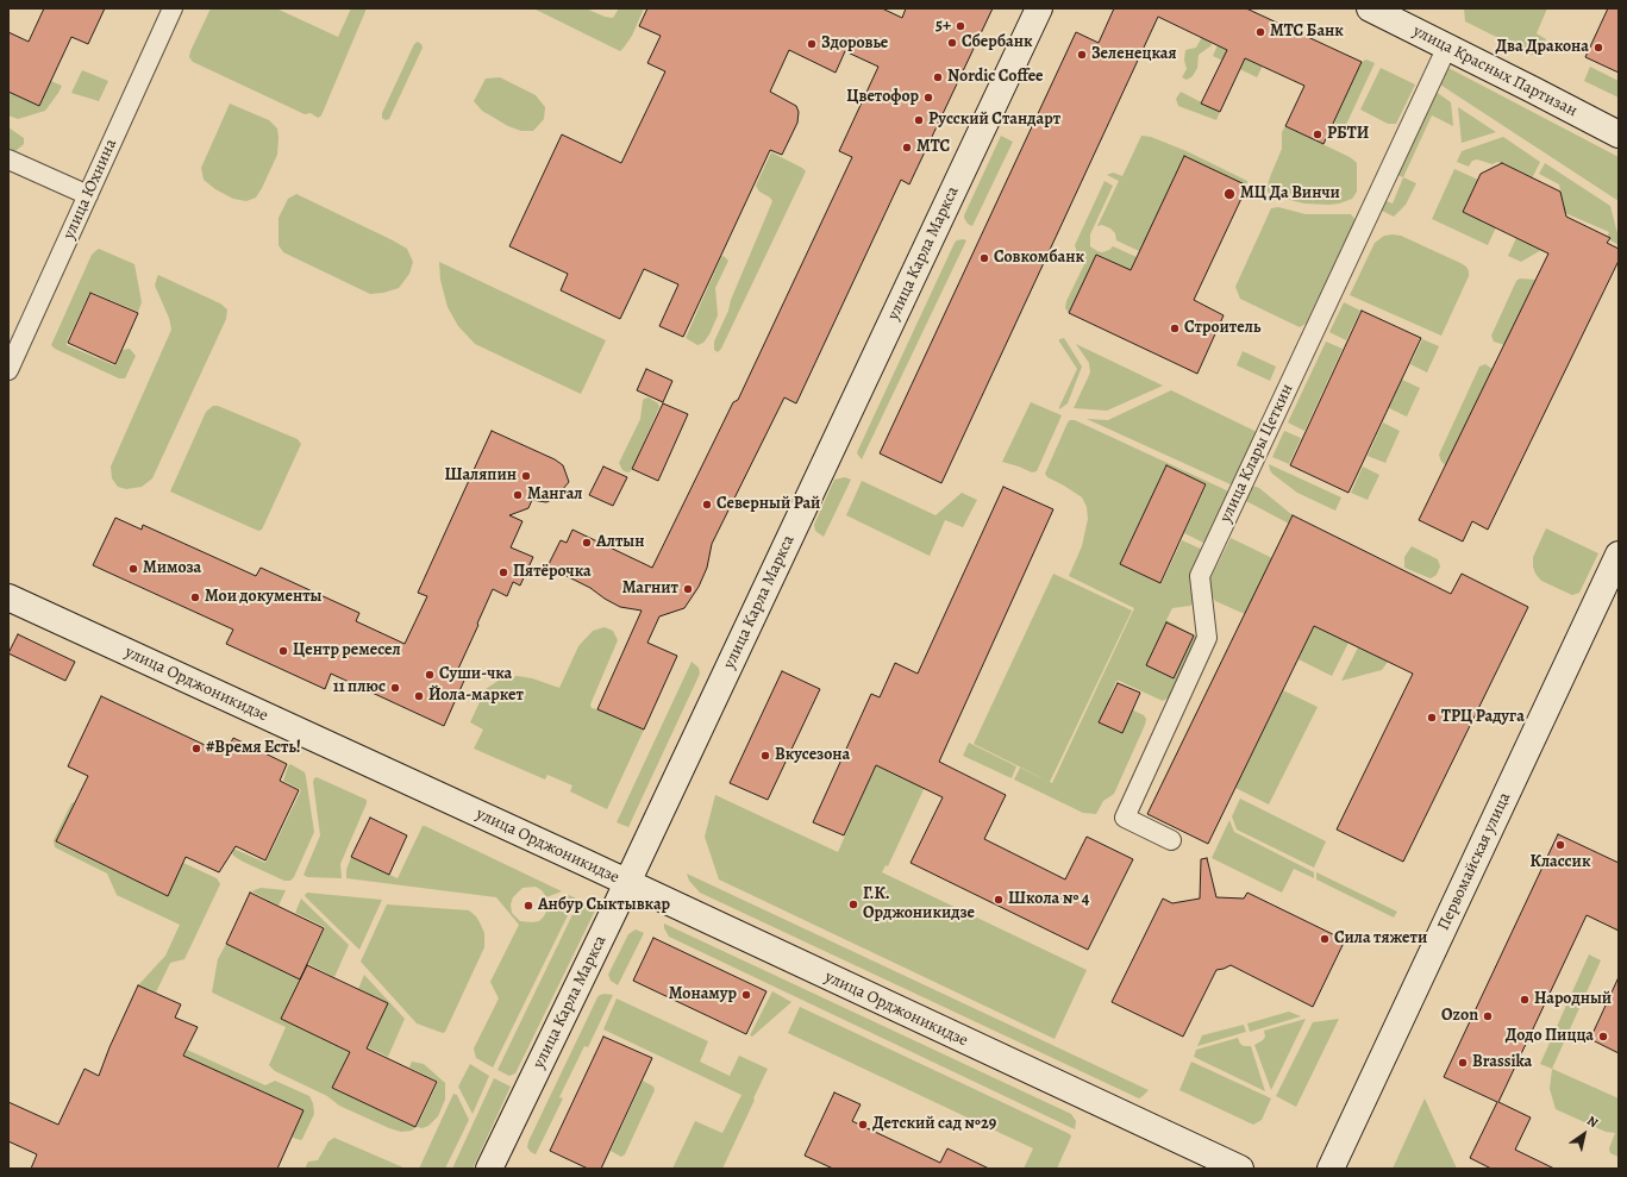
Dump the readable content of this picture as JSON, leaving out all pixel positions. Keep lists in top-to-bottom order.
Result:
{
  "streets": {
    "street": [
      "улица Красных Партизан",
      "улица Юхнина",
      "улица Карла Маркса",
      "улица Клары Цеткин",
      "улица Орджоникидзе",
      "Первомайская улица"
    ]
  },
  "crossings": [
    ["улица Красных Партизан", "улица Клары Цеткин"],
    ["улица Карла Маркса", "улица Орджоникидзе"]
  ],
  "places": [
    "5+",
    "МТС Банк",
    "Сбербанк",
    "Здоровье",
    "Два Дракона",
    "Зеленецкая",
    "Nordic Coffee",
    "Цветофор",
    "Русский Стандарт",
    "РБТИ",
    "МТС",
    "МЦ Да Винчи",
    "Совкомбанк",
    "Строитель",
    "Шаляпин",
    "Мангал",
    "Северный Рай",
    "Алтын",
    "Мимоза",
    "Пятёрочка",
    "Магнит",
    "Мои документы",
    "Центр ремесел",
    "Суши-чка",
    "11 плюс",
    "Йола-маркет",
    "ТРЦ Радуга",
    "#Время Есть!",
    "Вкусезона",
    "Классик",
    "Школа № 4",
    "Г.К. Орджоникидзе",
    "Анбур Сыктывкар",
    "Сила тяжети",
    "Монамур",
    "Народный",
    "Ozon",
    "Додо Пицца",
    "Brassika",
    "Детский сад №29"
  ],
  "north": "top right"
}
